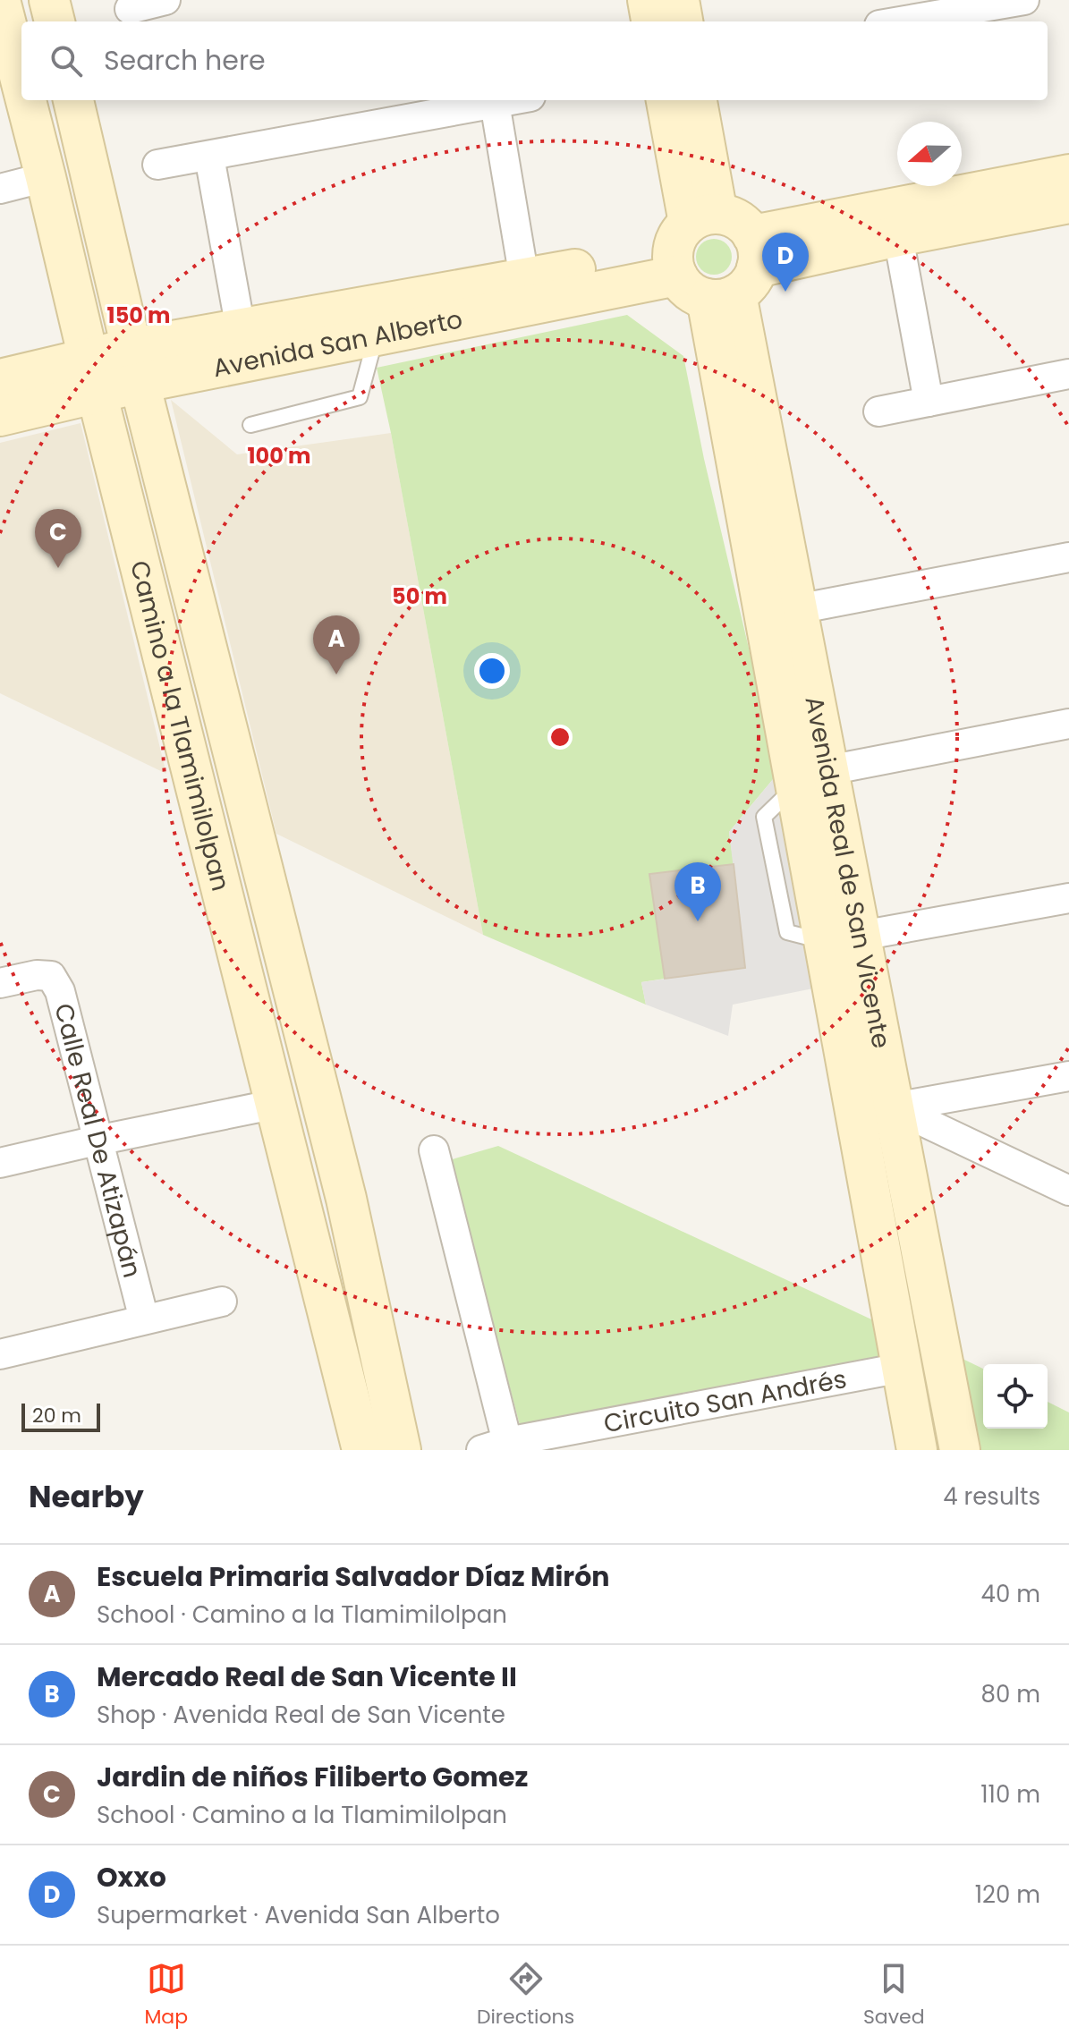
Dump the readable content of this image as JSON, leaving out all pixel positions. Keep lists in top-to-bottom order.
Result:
{
  "streets": {
    "street": [
      "Avenida San Alberto",
      "Camino a la Tlamimilolpan",
      "Avenida Real de San Vicente",
      "Calle Real De Atizapán",
      "Circuito San Andrés"
    ]
  },
  "crossings": [
    ["Avenida San Alberto", "Camino a la Tlamimilolpan"],
    ["Avenida San Alberto", "Avenida Real de San Vicente"],
    ["Avenida Real de San Vicente", "Circuito San Andrés"]
  ],
  "scale_bar": "20 m",
  "north": "left",
  "page": {
    "search": "Search here",
    "pins": [
      "D",
      "C",
      "A",
      "B"
    ],
    "scale": "20 m",
    "heading": ["Nearby", "4 results"],
    "list": [
      {
        "mark": "A",
        "name": "Escuela Primaria Salvador Díaz Mirón",
        "note": "School · Camino a la Tlamimilolpan",
        "value": "40 m"
      },
      {
        "mark": "B",
        "name": "Mercado Real de San Vicente II",
        "note": "Shop · Avenida Real de San Vicente",
        "value": "80 m"
      },
      {
        "mark": "C",
        "name": "Jardin de niños Filiberto Gomez",
        "note": "School · Camino a la Tlamimilolpan",
        "value": "110 m"
      },
      {
        "mark": "D",
        "name": "Oxxo",
        "note": "Supermarket · Avenida San Alberto",
        "value": "120 m"
      }
    ],
    "nav": ["Map", "Directions", "Saved"]
  },
  "rings": ["150 m", "100 m", "50 m"]
}
